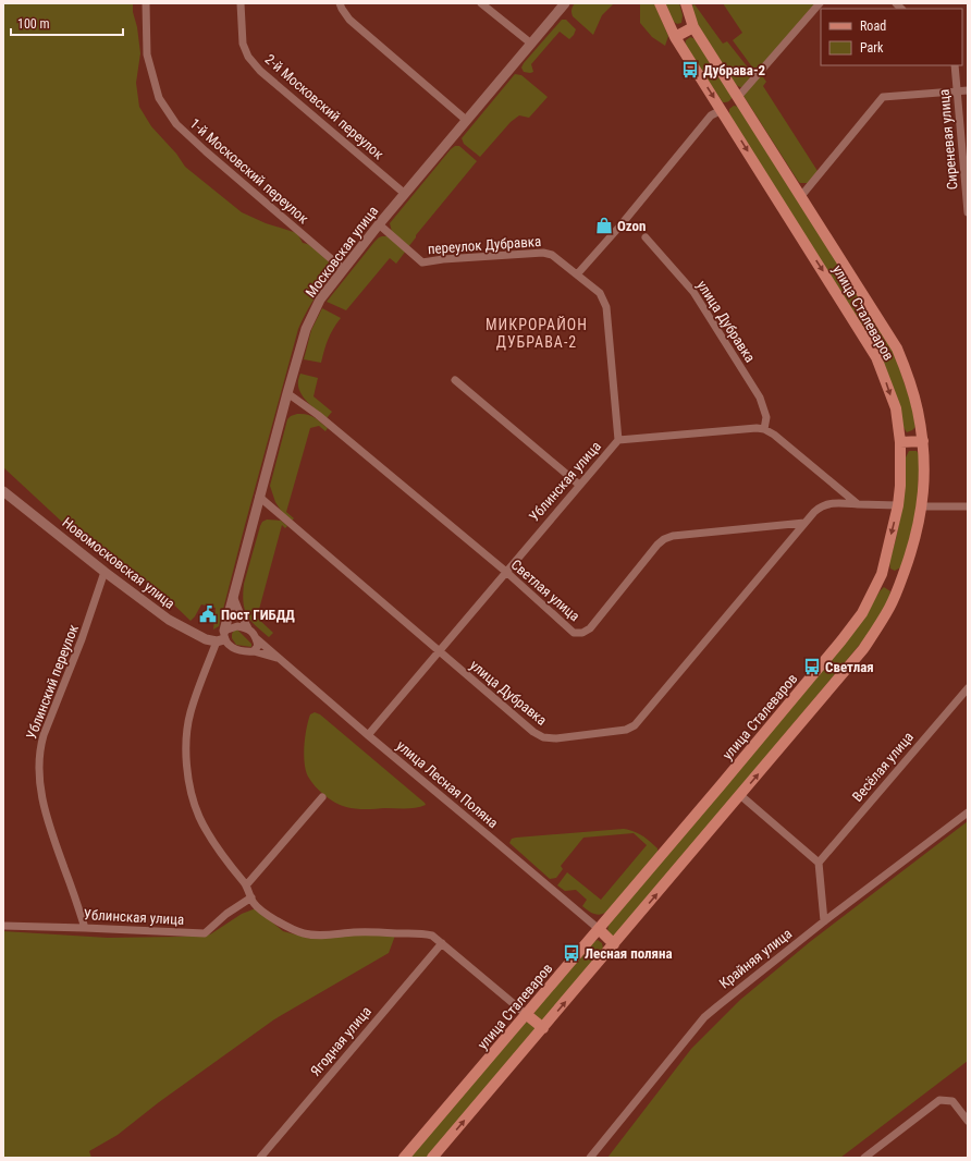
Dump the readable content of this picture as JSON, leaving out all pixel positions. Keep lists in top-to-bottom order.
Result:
{
  "streets": {
    "main road": ["улица Сталеваров"],
    "street": [
      "2-й Московский переулок",
      "Сиреневая улица",
      "1-й Московский переулок",
      "переулок Дубравка",
      "Московская улица",
      "улица Дубравка",
      "Ублинская улица",
      "Новомосковская улица",
      "Светлая улица",
      "Ублинский переулок",
      "Весёлая улица",
      "улица Лесная Поляна",
      "Крайняя улица",
      "Ягодная улица"
    ]
  },
  "crossings": [
    ["2-й Московский переулок", "Московская улица"],
    ["1-й Московский переулок", "Московская улица"],
    ["переулок Дубравка", "Московская улица"],
    ["переулок Дубравка", "Ублинская улица"],
    ["Московская улица", "улица Сталеваров"],
    ["Московская улица", "улица Дубравка"],
    ["Московская улица", "Ублинская улица"],
    ["Московская улица", "Новомосковская улица"],
    ["Московская улица", "Светлая улица"],
    ["Московская улица", "улица Лесная Поляна"],
    ["Московская улица", "Ягодная улица"],
    ["улица Сталеваров", "улица Лесная Поляна"],
    ["улица Дубравка", "Ублинская улица"],
    ["улица Дубравка", "Светлая улица"],
    ["Ублинская улица", "Светлая улица"],
    ["Ублинская улица", "Ублинский переулок"],
    ["Ублинская улица", "улица Лесная Поляна"],
    ["Новомосковская улица", "Ублинский переулок"],
    ["Новомосковская улица", "улица Лесная Поляна"]
  ],
  "districts": ["МИКРОРАЙОН ДУБРАВА-2"],
  "places": {
    "bus stop": ["Дубрава-2", "Светлая", "Лесная поляна"],
    "shop": ["Ozon"],
    "public building": ["Пост ГИБДД"]
  },
  "legend": ["Road", "Park"],
  "scale_bar": "100 m"
}
